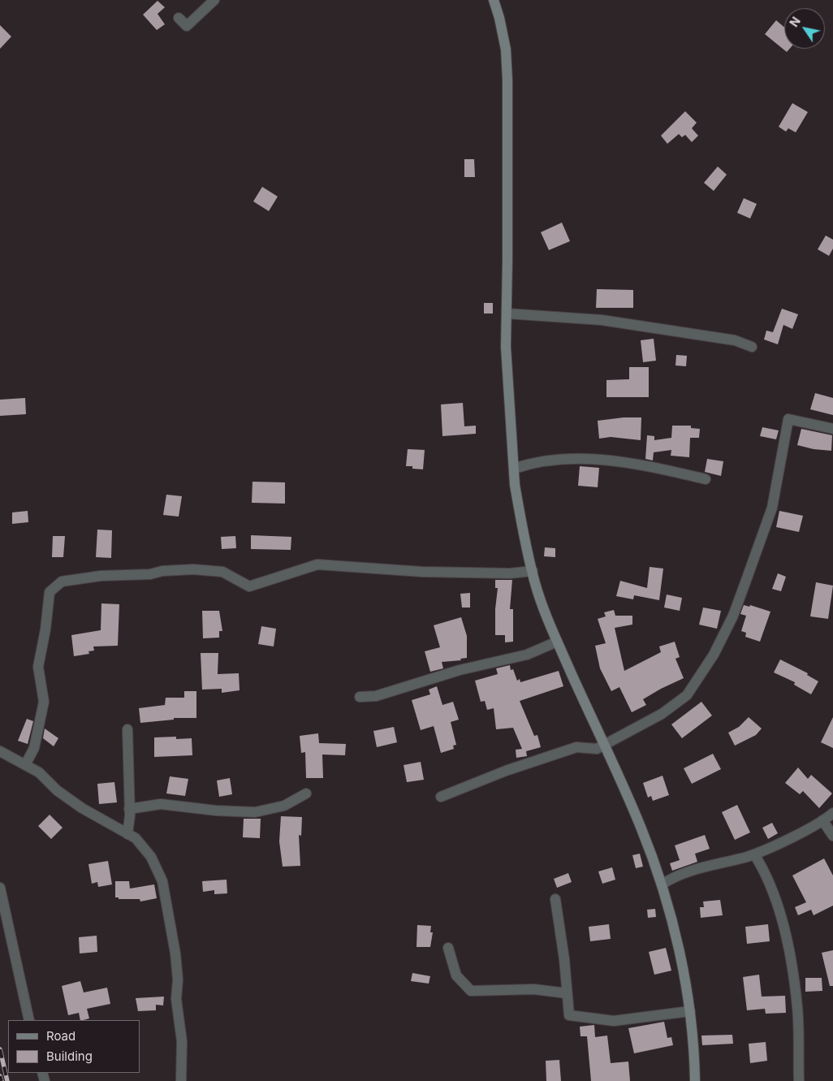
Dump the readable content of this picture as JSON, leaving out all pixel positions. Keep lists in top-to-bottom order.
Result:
{
  "legend": ["Road", "Building"],
  "north": "top left"
}
